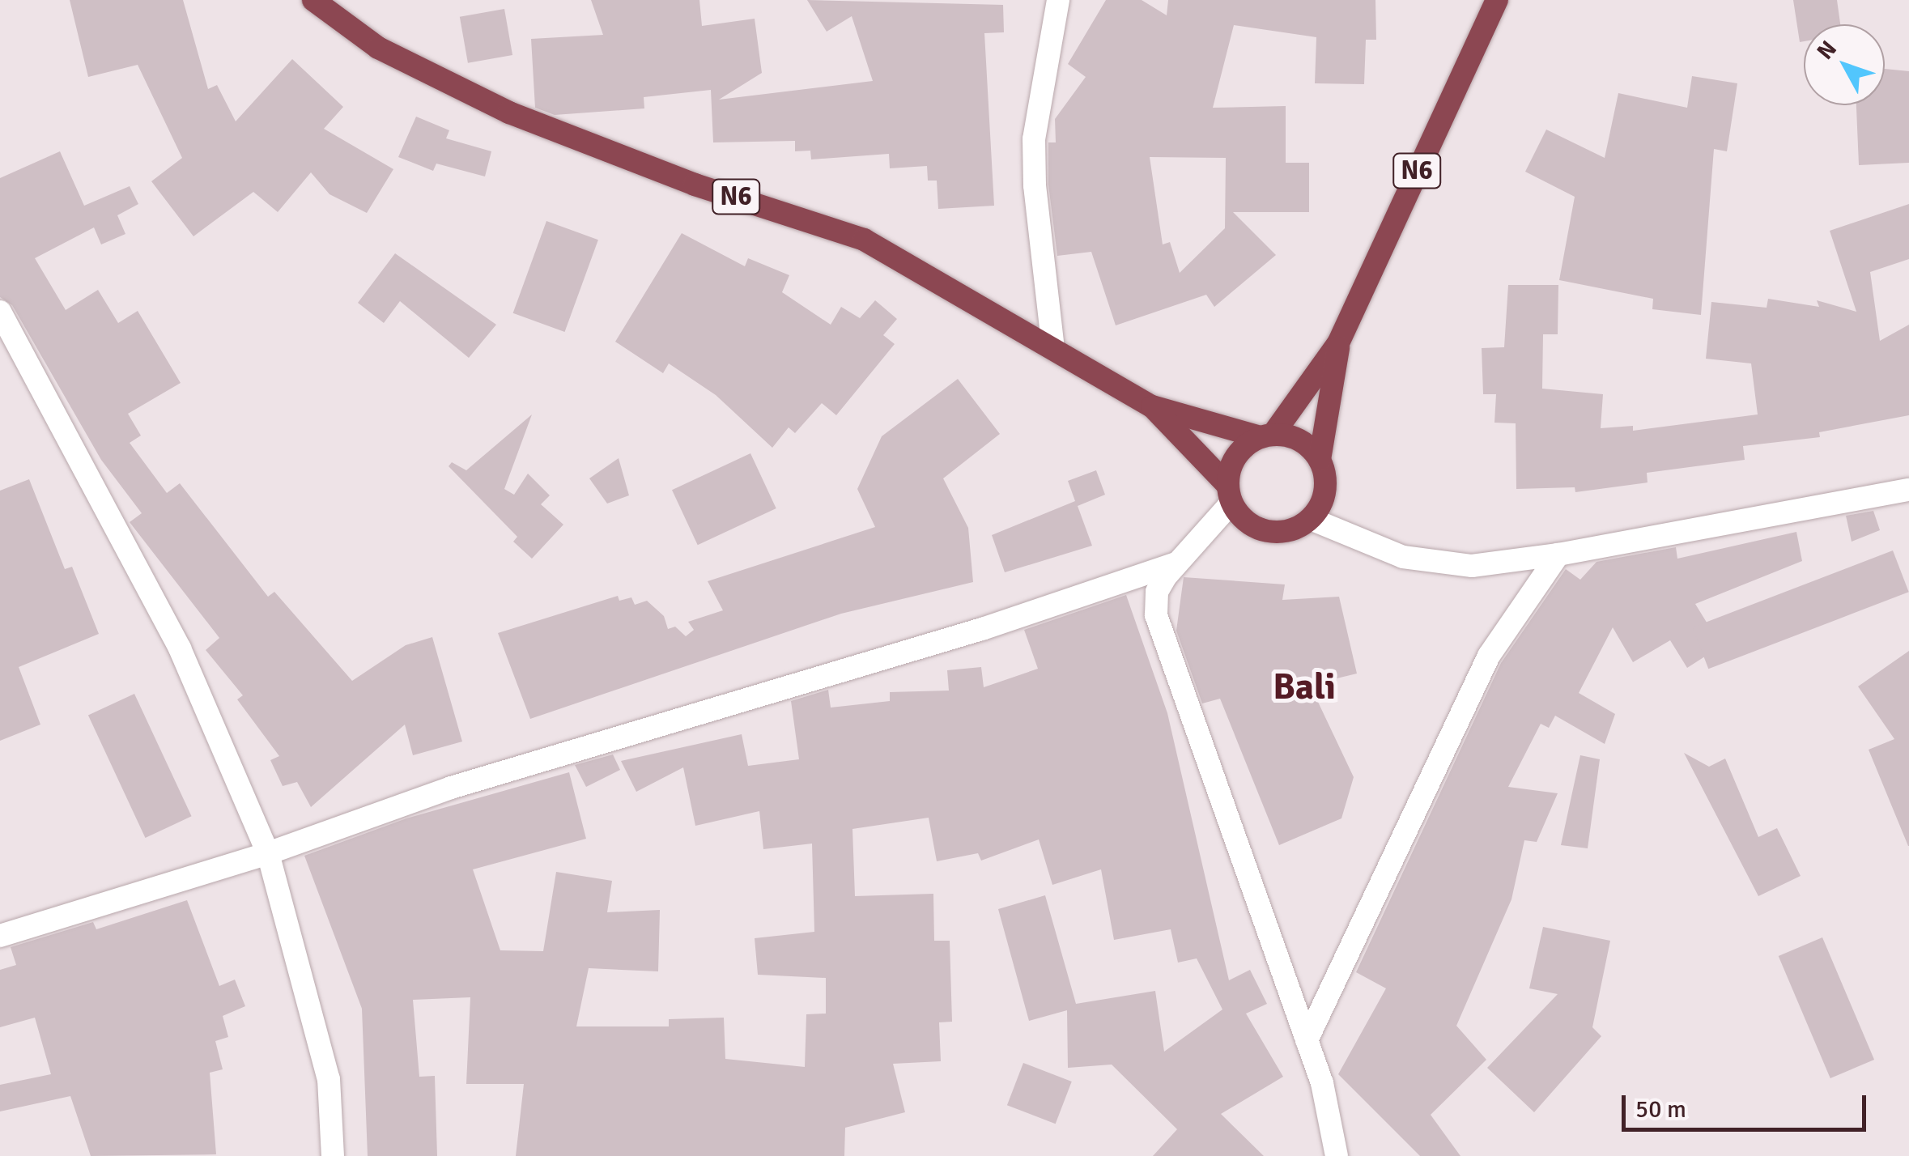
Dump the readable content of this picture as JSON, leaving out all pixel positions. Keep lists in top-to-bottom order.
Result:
{
  "streets": {
    "highway": ["N6"]
  },
  "districts": ["Bali"],
  "scale_bar": "50 m",
  "north": "top left"
}
